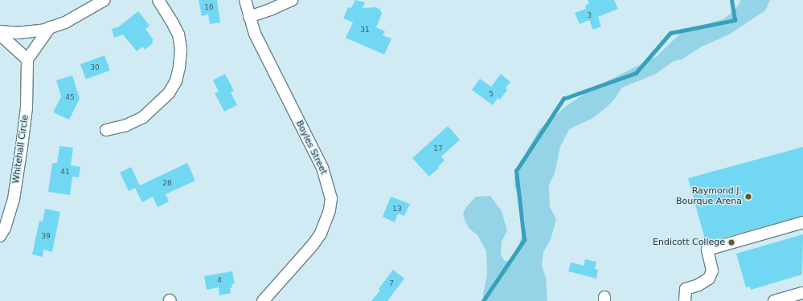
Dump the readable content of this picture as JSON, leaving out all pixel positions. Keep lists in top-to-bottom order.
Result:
{
  "streets": {
    "street": ["Boyles Street", "Whitehall Circle"]
  },
  "places": ["Raymond J. Bourque Arena", "Endicott College"],
  "house_numbers": [
    "16",
    "3",
    "31",
    "30",
    "5",
    "45",
    "17",
    "41",
    "28",
    "13",
    "39",
    "4",
    "7"
  ]
}
